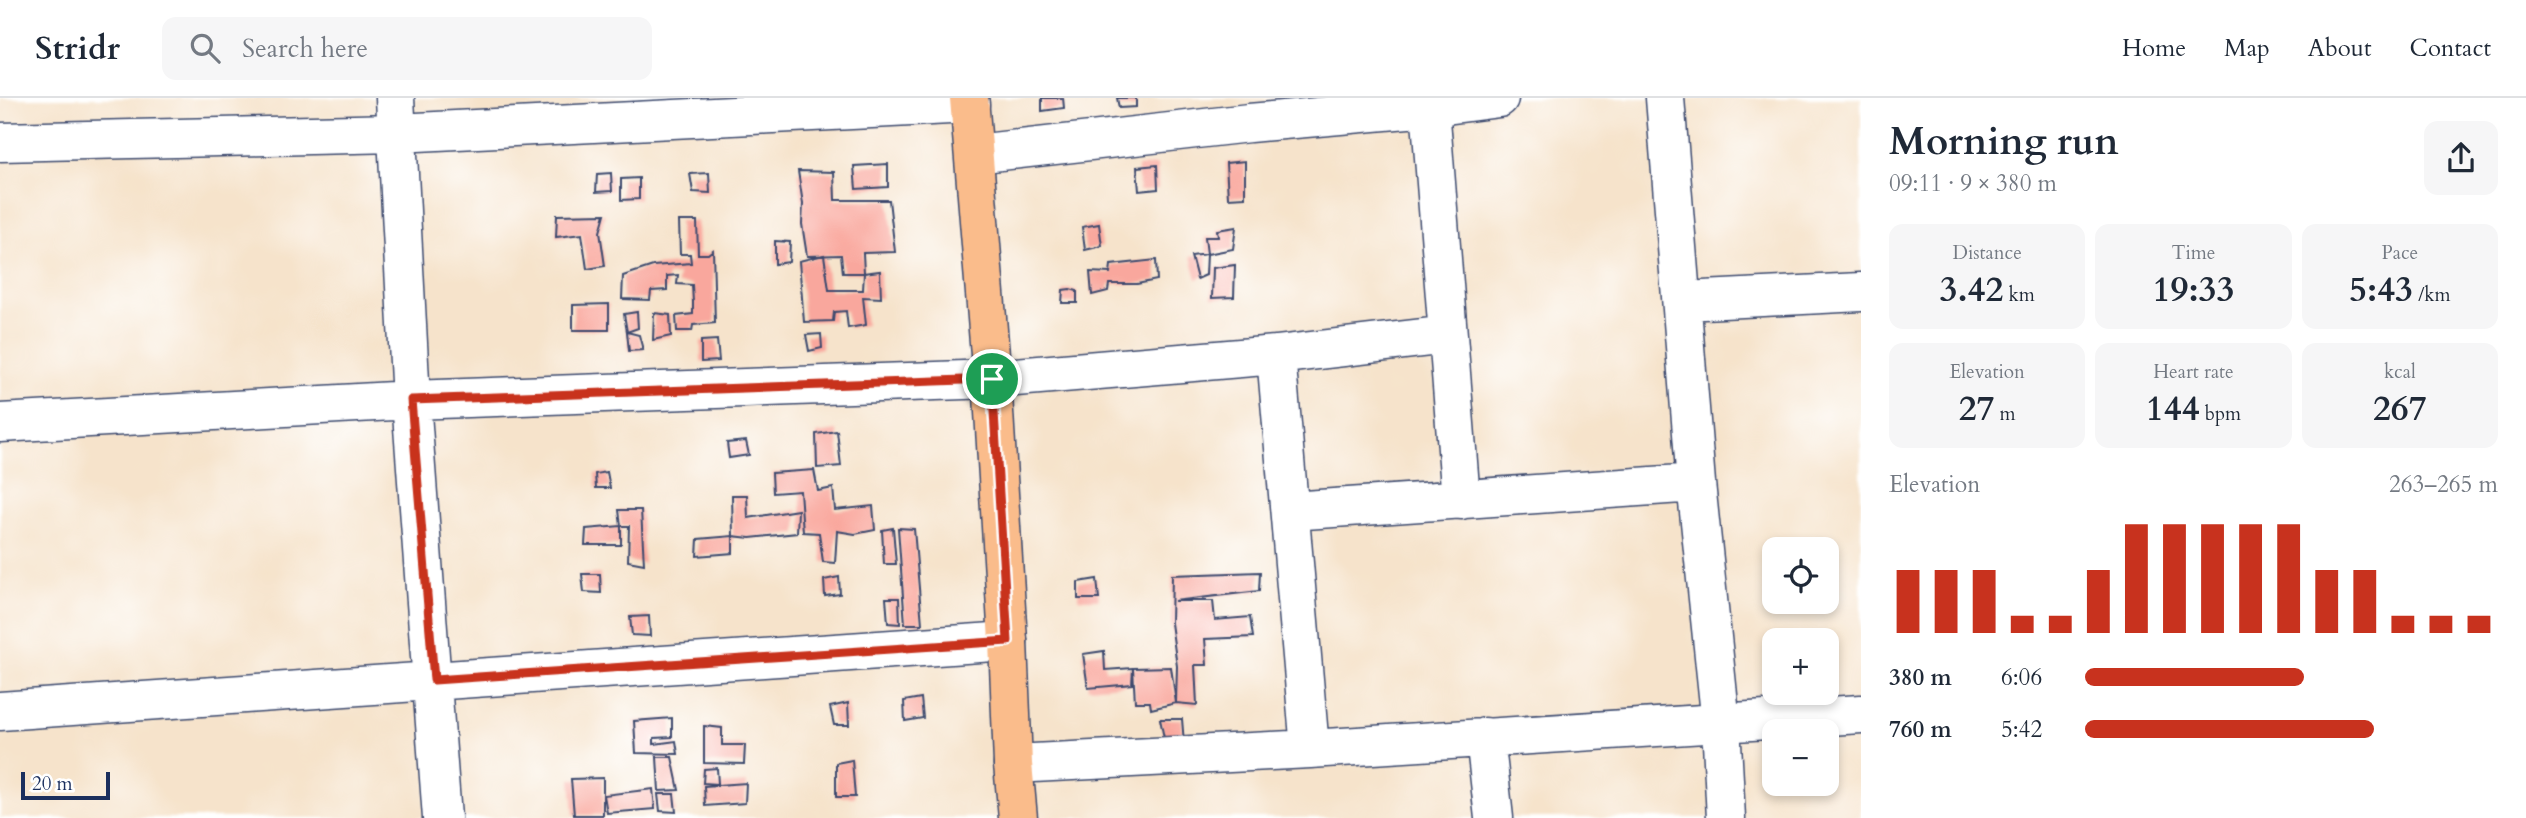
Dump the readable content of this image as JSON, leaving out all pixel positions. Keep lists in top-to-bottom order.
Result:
{
  "scale_bar": "20 m",
  "page": {
    "header": "Stridr",
    "search": "Search here",
    "nav": [
      "Home",
      "Map",
      "About",
      "Contact"
    ],
    "heading": ["Morning run", "09:11 · 9 × 380 m"],
    "stats": [
      ["Distance", "3.42 km"],
      ["Time", "19:33"],
      ["Pace", "5:43 /km"],
      ["Elevation", "27 m"],
      ["Heart rate", "144 bpm"],
      ["kcal", "267"]
    ],
    "chart": ["Elevation", "263–265 m"],
    "map_buttons": ["+", "−"],
    "list": [
      {
        "name": "380 m",
        "note": "6:06"
      },
      {
        "name": "760 m",
        "note": "5:42"
      }
    ],
    "scale": "20 m"
  }
}
